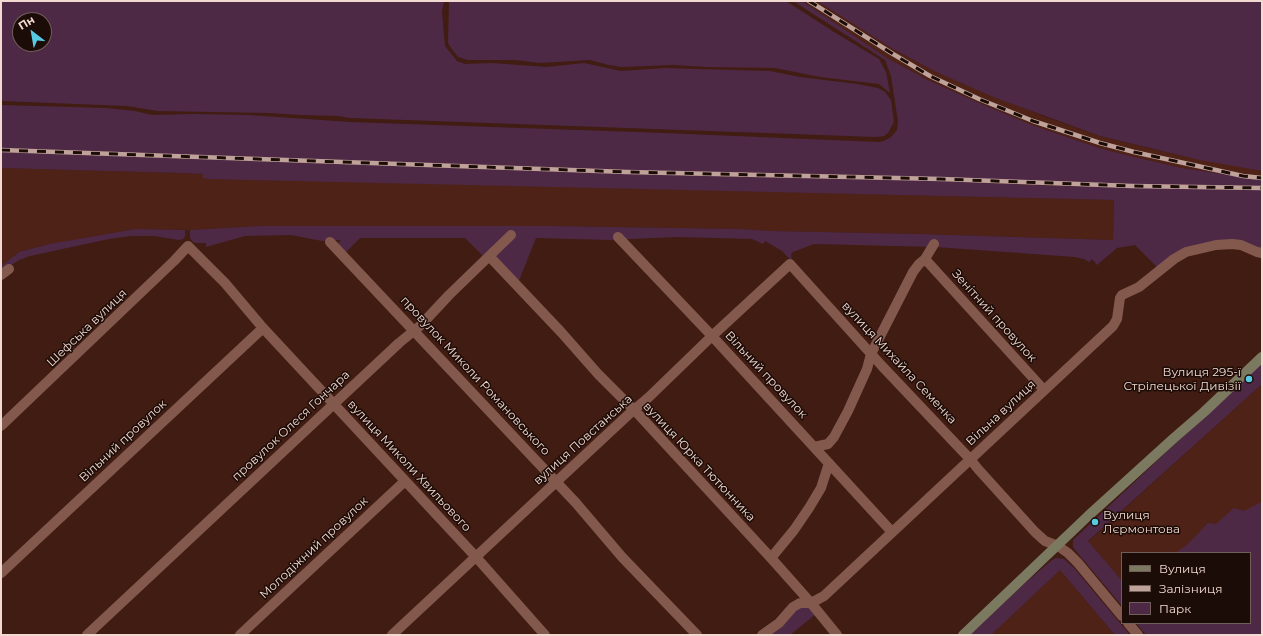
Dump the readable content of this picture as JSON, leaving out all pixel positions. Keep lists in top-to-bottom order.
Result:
{
  "streets": {
    "street": [
      "Зенітний провулок",
      "Шефська вулиця",
      "вулиця Михайла Семенка",
      "Вільний провулок",
      "провулок Миколи Романовського",
      "Вільна вулиця",
      "провулок Олеся Гончара",
      "вулиця Повстанська",
      "вулиця Юрка Тютюнника",
      "вулиця Миколи Хвильового",
      "Молодіжний провулок"
    ]
  },
  "crossings": [
    ["Зенітний провулок", "Вільна вулиця"],
    ["Шефська вулиця", "вулиця Миколи Хвильового"],
    ["вулиця Михайла Семенка", "Вільна вулиця"],
    ["вулиця Михайла Семенка", "вулиця Повстанська"],
    ["Вільний провулок", "Вільна вулиця"],
    ["Вільний провулок", "вулиця Повстанська"],
    ["Вільний провулок", "вулиця Миколи Хвильового"],
    ["провулок Миколи Романовського", "провулок Олеся Гончара"],
    ["провулок Миколи Романовського", "вулиця Повстанська"],
    ["Вільна вулиця", "вулиця Юрка Тютюнника"],
    ["провулок Олеся Гончара", "вулиця Юрка Тютюнника"],
    ["провулок Олеся Гончара", "вулиця Миколи Хвильового"],
    ["вулиця Повстанська", "вулиця Юрка Тютюнника"],
    ["вулиця Повстанська", "вулиця Миколи Хвильового"],
    ["вулиця Миколи Хвильового", "Молодіжний провулок"]
  ],
  "places": ["Вулиця 295-ї Стрілецької Дивізії", "Вулиця Лєрмонтова"],
  "legend": ["Вулиця", "Залізниця", "Парк"],
  "north": "top left"
}
